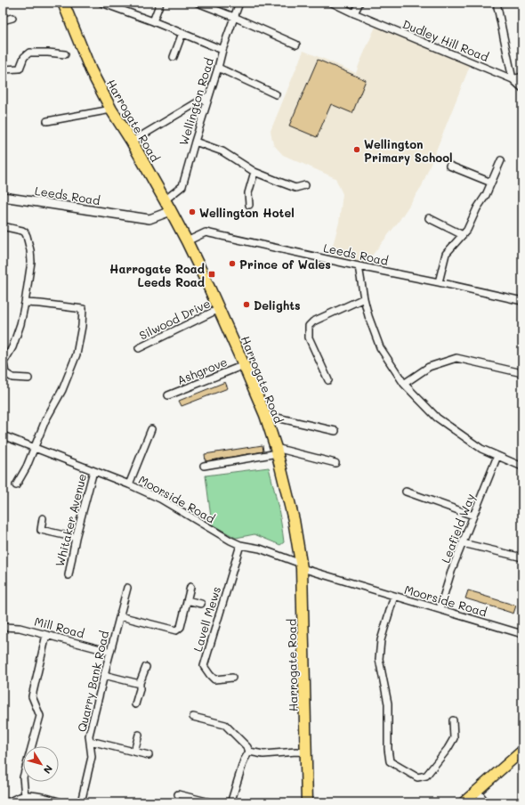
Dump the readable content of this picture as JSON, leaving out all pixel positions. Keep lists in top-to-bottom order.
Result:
{
  "streets": {
    "highway": ["Harrogate Road"],
    "street": [
      "Dudley Hill Road",
      "Wellington Road",
      "Leeds Road",
      "Silwood Drive",
      "Ashgrove",
      "Moorside Road",
      "Whitaker Avenue",
      "Leafield Way",
      "Lavell Mews",
      "Mill Road",
      "Quarry Bank Road"
    ]
  },
  "crossings": [
    ["Wellington Road", "Harrogate Road"],
    ["Harrogate Road", "Leeds Road"],
    ["Harrogate Road", "Silwood Drive"],
    ["Harrogate Road", "Ashgrove"],
    ["Harrogate Road", "Moorside Road"],
    ["Moorside Road", "Whitaker Avenue"],
    ["Moorside Road", "Leafield Way"],
    ["Moorside Road", "Lavell Mews"],
    ["Mill Road", "Quarry Bank Road"]
  ],
  "places": {
    "other": [
      "Wellington Primary School",
      "Wellington Hotel",
      "Prince of Wales",
      "Delights"
    ],
    "transit": ["Harrogate Road Leeds Road"]
  },
  "north": "bottom right"
}
